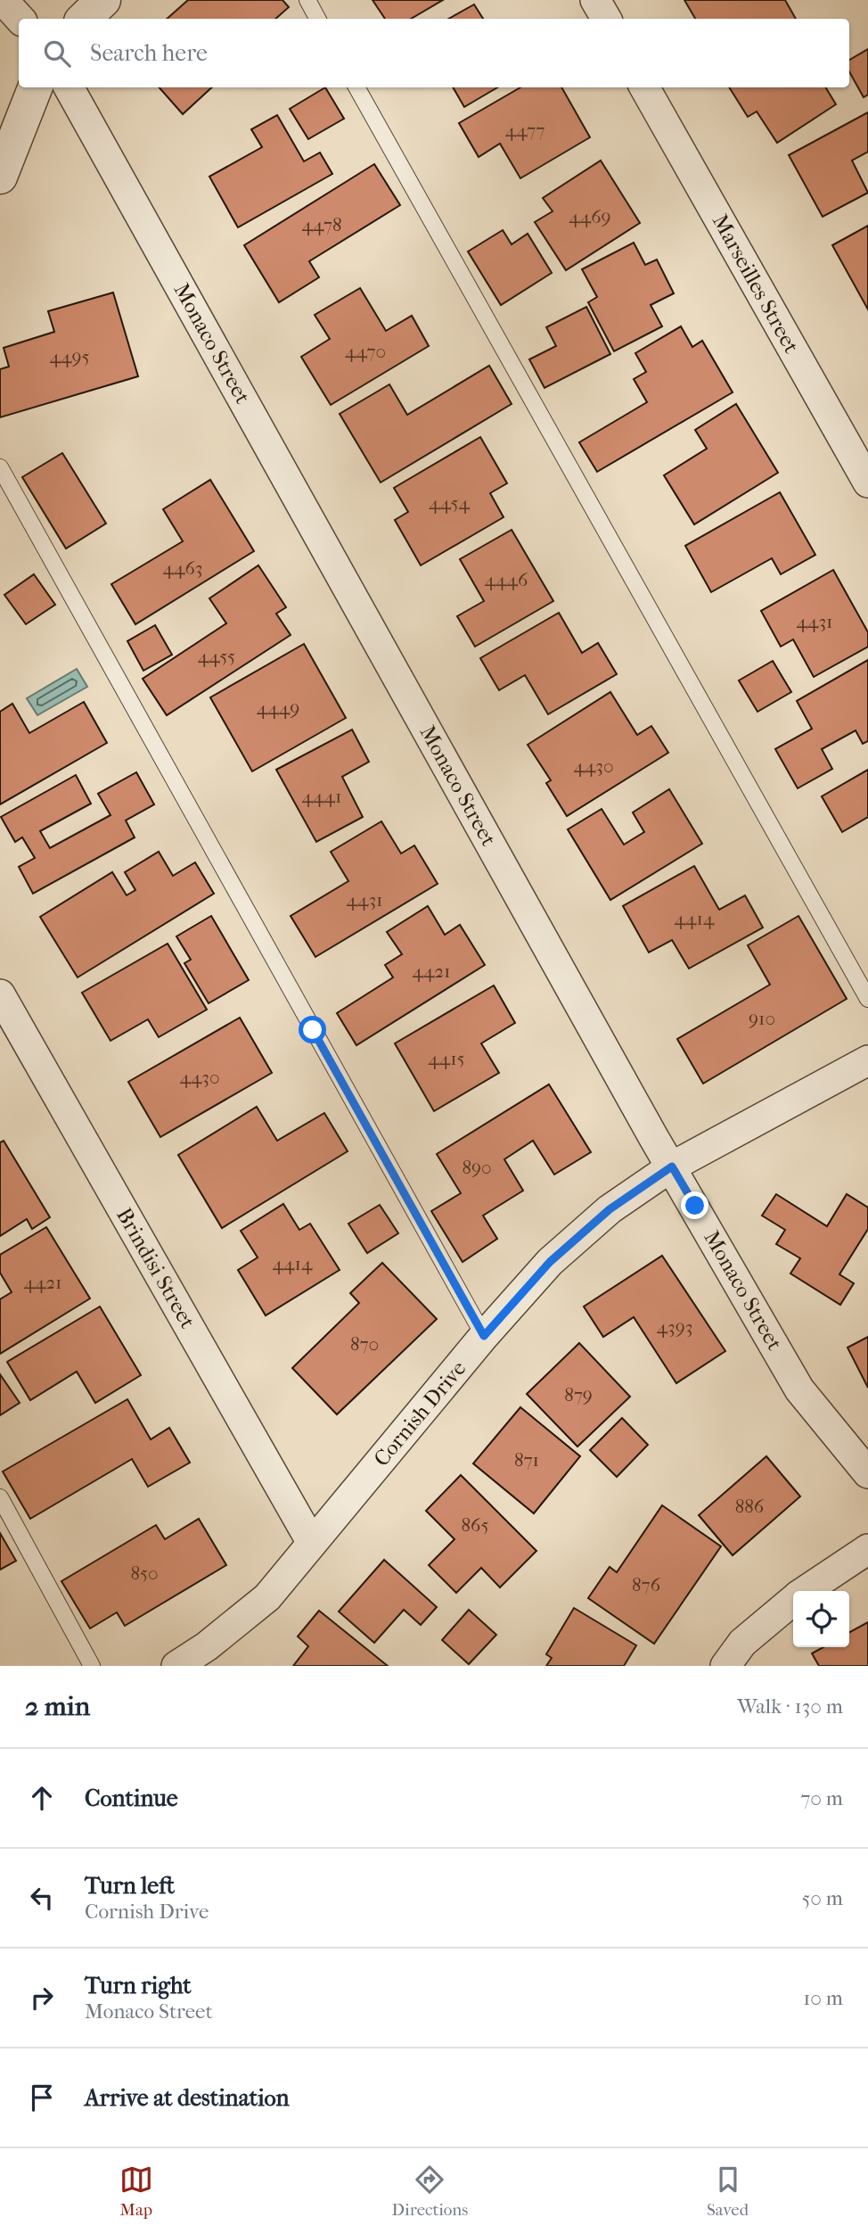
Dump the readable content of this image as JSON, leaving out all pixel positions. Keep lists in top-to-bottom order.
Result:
{
  "streets": {
    "street": [
      "Marseilles Street",
      "Monaco Street",
      "Brindisi Street",
      "Cornish Drive"
    ]
  },
  "crossings": [
    ["Monaco Street", "Cornish Drive"],
    ["Brindisi Street", "Cornish Drive"]
  ],
  "house_numbers": [
    "4477",
    "4469",
    "4478",
    "4470",
    "4495",
    "4454",
    "4463",
    "4446",
    "4431",
    "4455",
    "4449",
    "4430",
    "4441",
    "4431",
    "4414",
    "4421",
    "910",
    "4415",
    "4430",
    "890",
    "4414",
    "4421",
    "4393",
    "870",
    "879",
    "871",
    "886",
    "865",
    "850",
    "876"
  ],
  "page": {
    "search": "Search here",
    "heading": ["2 min", "Walk · 130 m"],
    "list": [
      ["Continue", "70 m"],
      ["Turn left", "Cornish Drive", "50 m"],
      ["Turn right", "Monaco Street", "10 m"],
      "Arrive at destination"
    ],
    "nav": ["Map", "Directions", "Saved"]
  }
}
